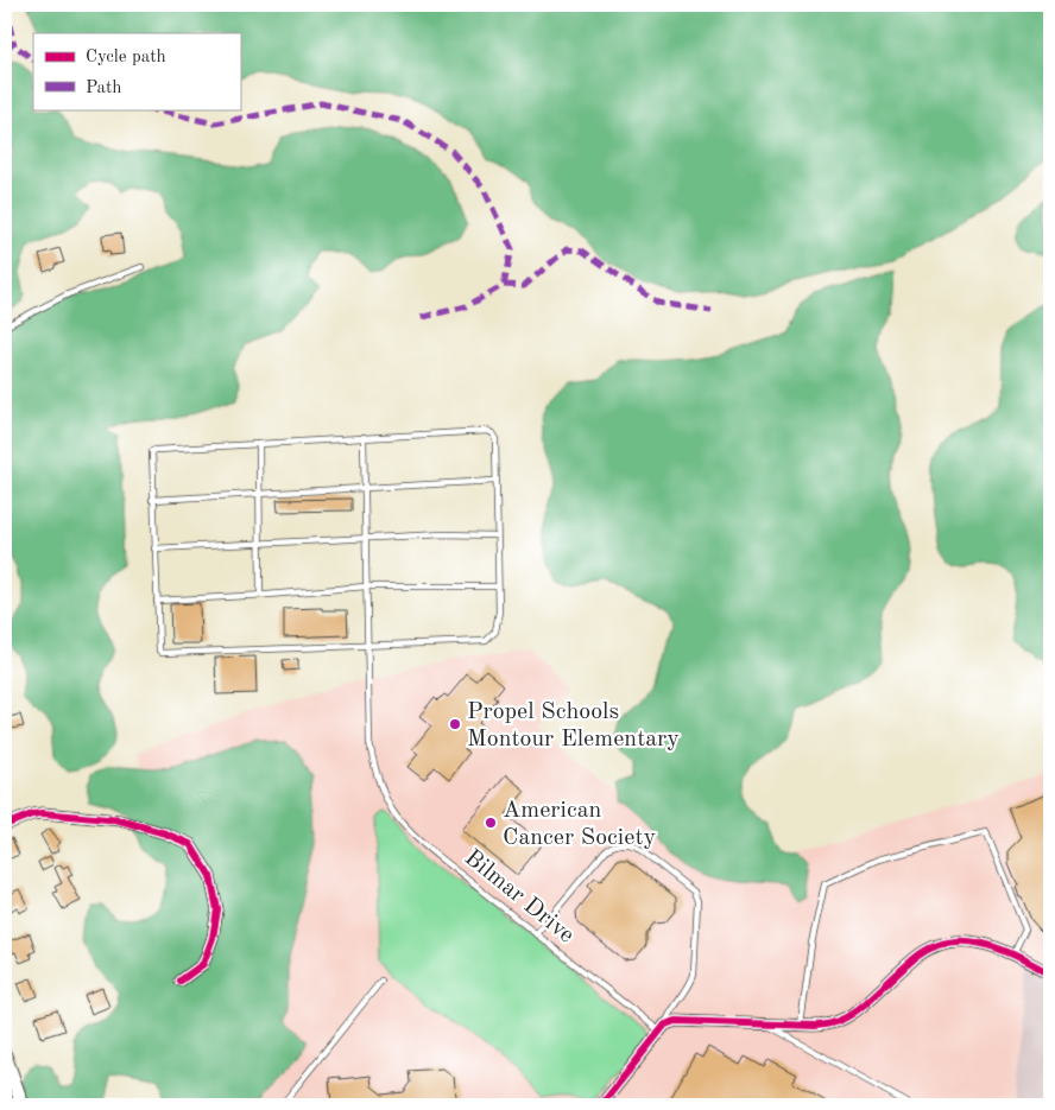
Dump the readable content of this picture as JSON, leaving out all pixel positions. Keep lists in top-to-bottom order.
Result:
{
  "streets": {
    "lane": ["Bilmar Drive"]
  },
  "places": ["Propel Schools Montour Elementary", "American Cancer Society"],
  "legend": ["Cycle path", "Path"]
}
